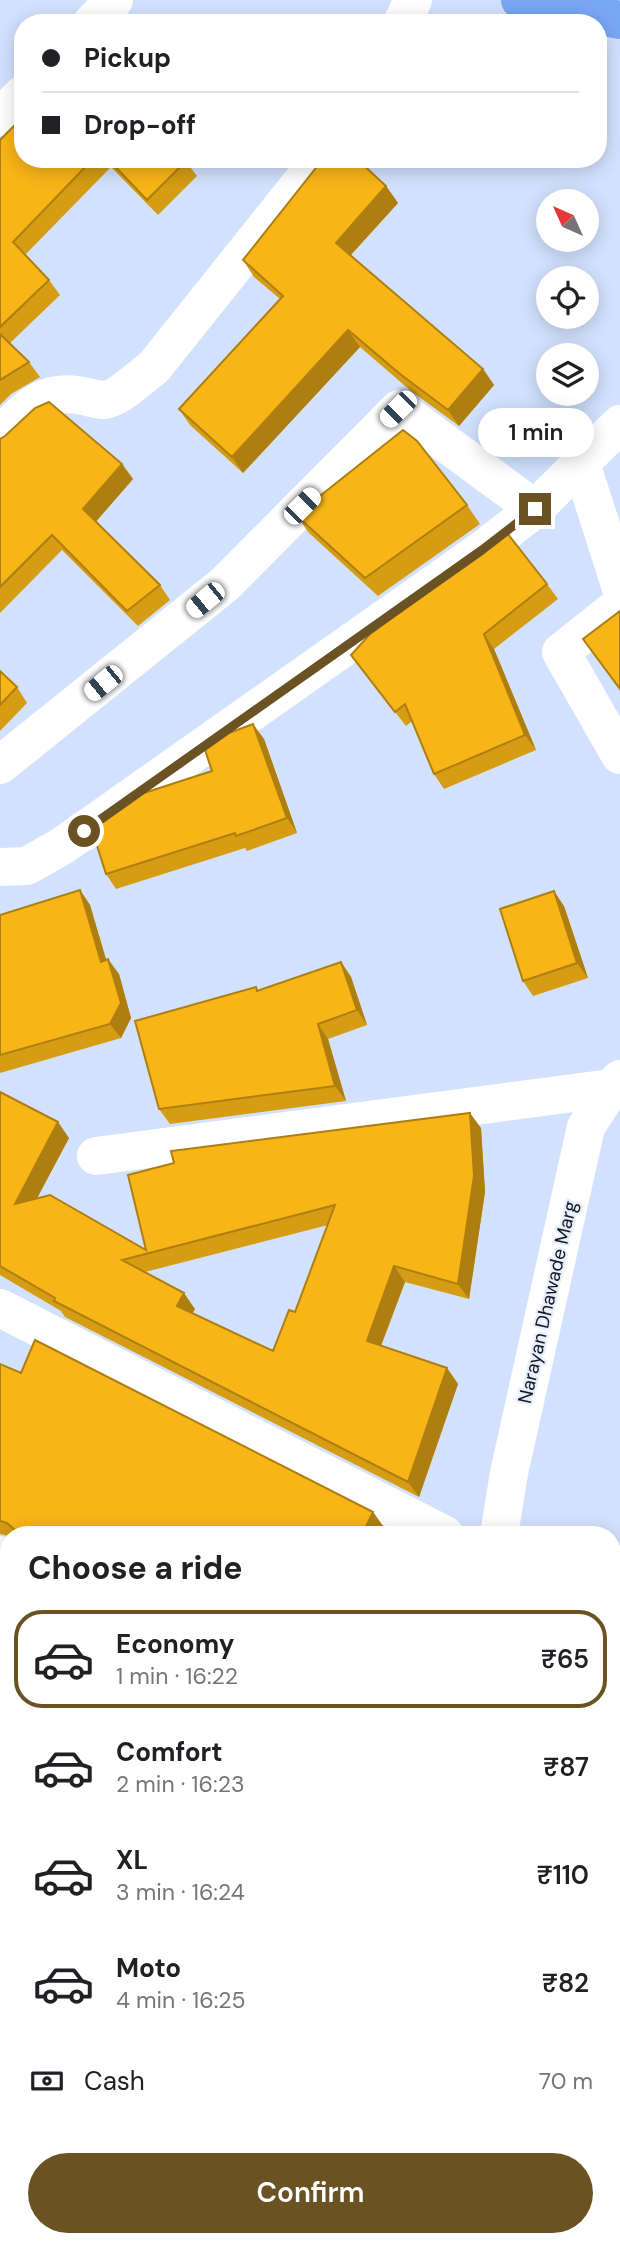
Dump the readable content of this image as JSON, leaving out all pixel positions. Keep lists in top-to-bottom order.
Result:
{
  "streets": {
    "street": ["Narayan Dhawade Marg"]
  },
  "north": "top left",
  "page": {
    "banner": ["Pickup", "Drop-off"],
    "bubble": "1 min",
    "heading": "Choose a ride",
    "list": [
      {
        "name": "Economy",
        "note": "1 min · 16:22",
        "value": "₹65"
      },
      {
        "name": "Comfort",
        "note": "2 min · 16:23",
        "value": "₹87"
      },
      {
        "name": "XL",
        "note": "3 min · 16:24",
        "value": "₹110"
      },
      {
        "name": "Moto",
        "note": "4 min · 16:25",
        "value": "₹82"
      }
    ],
    "pay": ["Cash", "70 m"],
    "buttons": "Confirm"
  }
}
